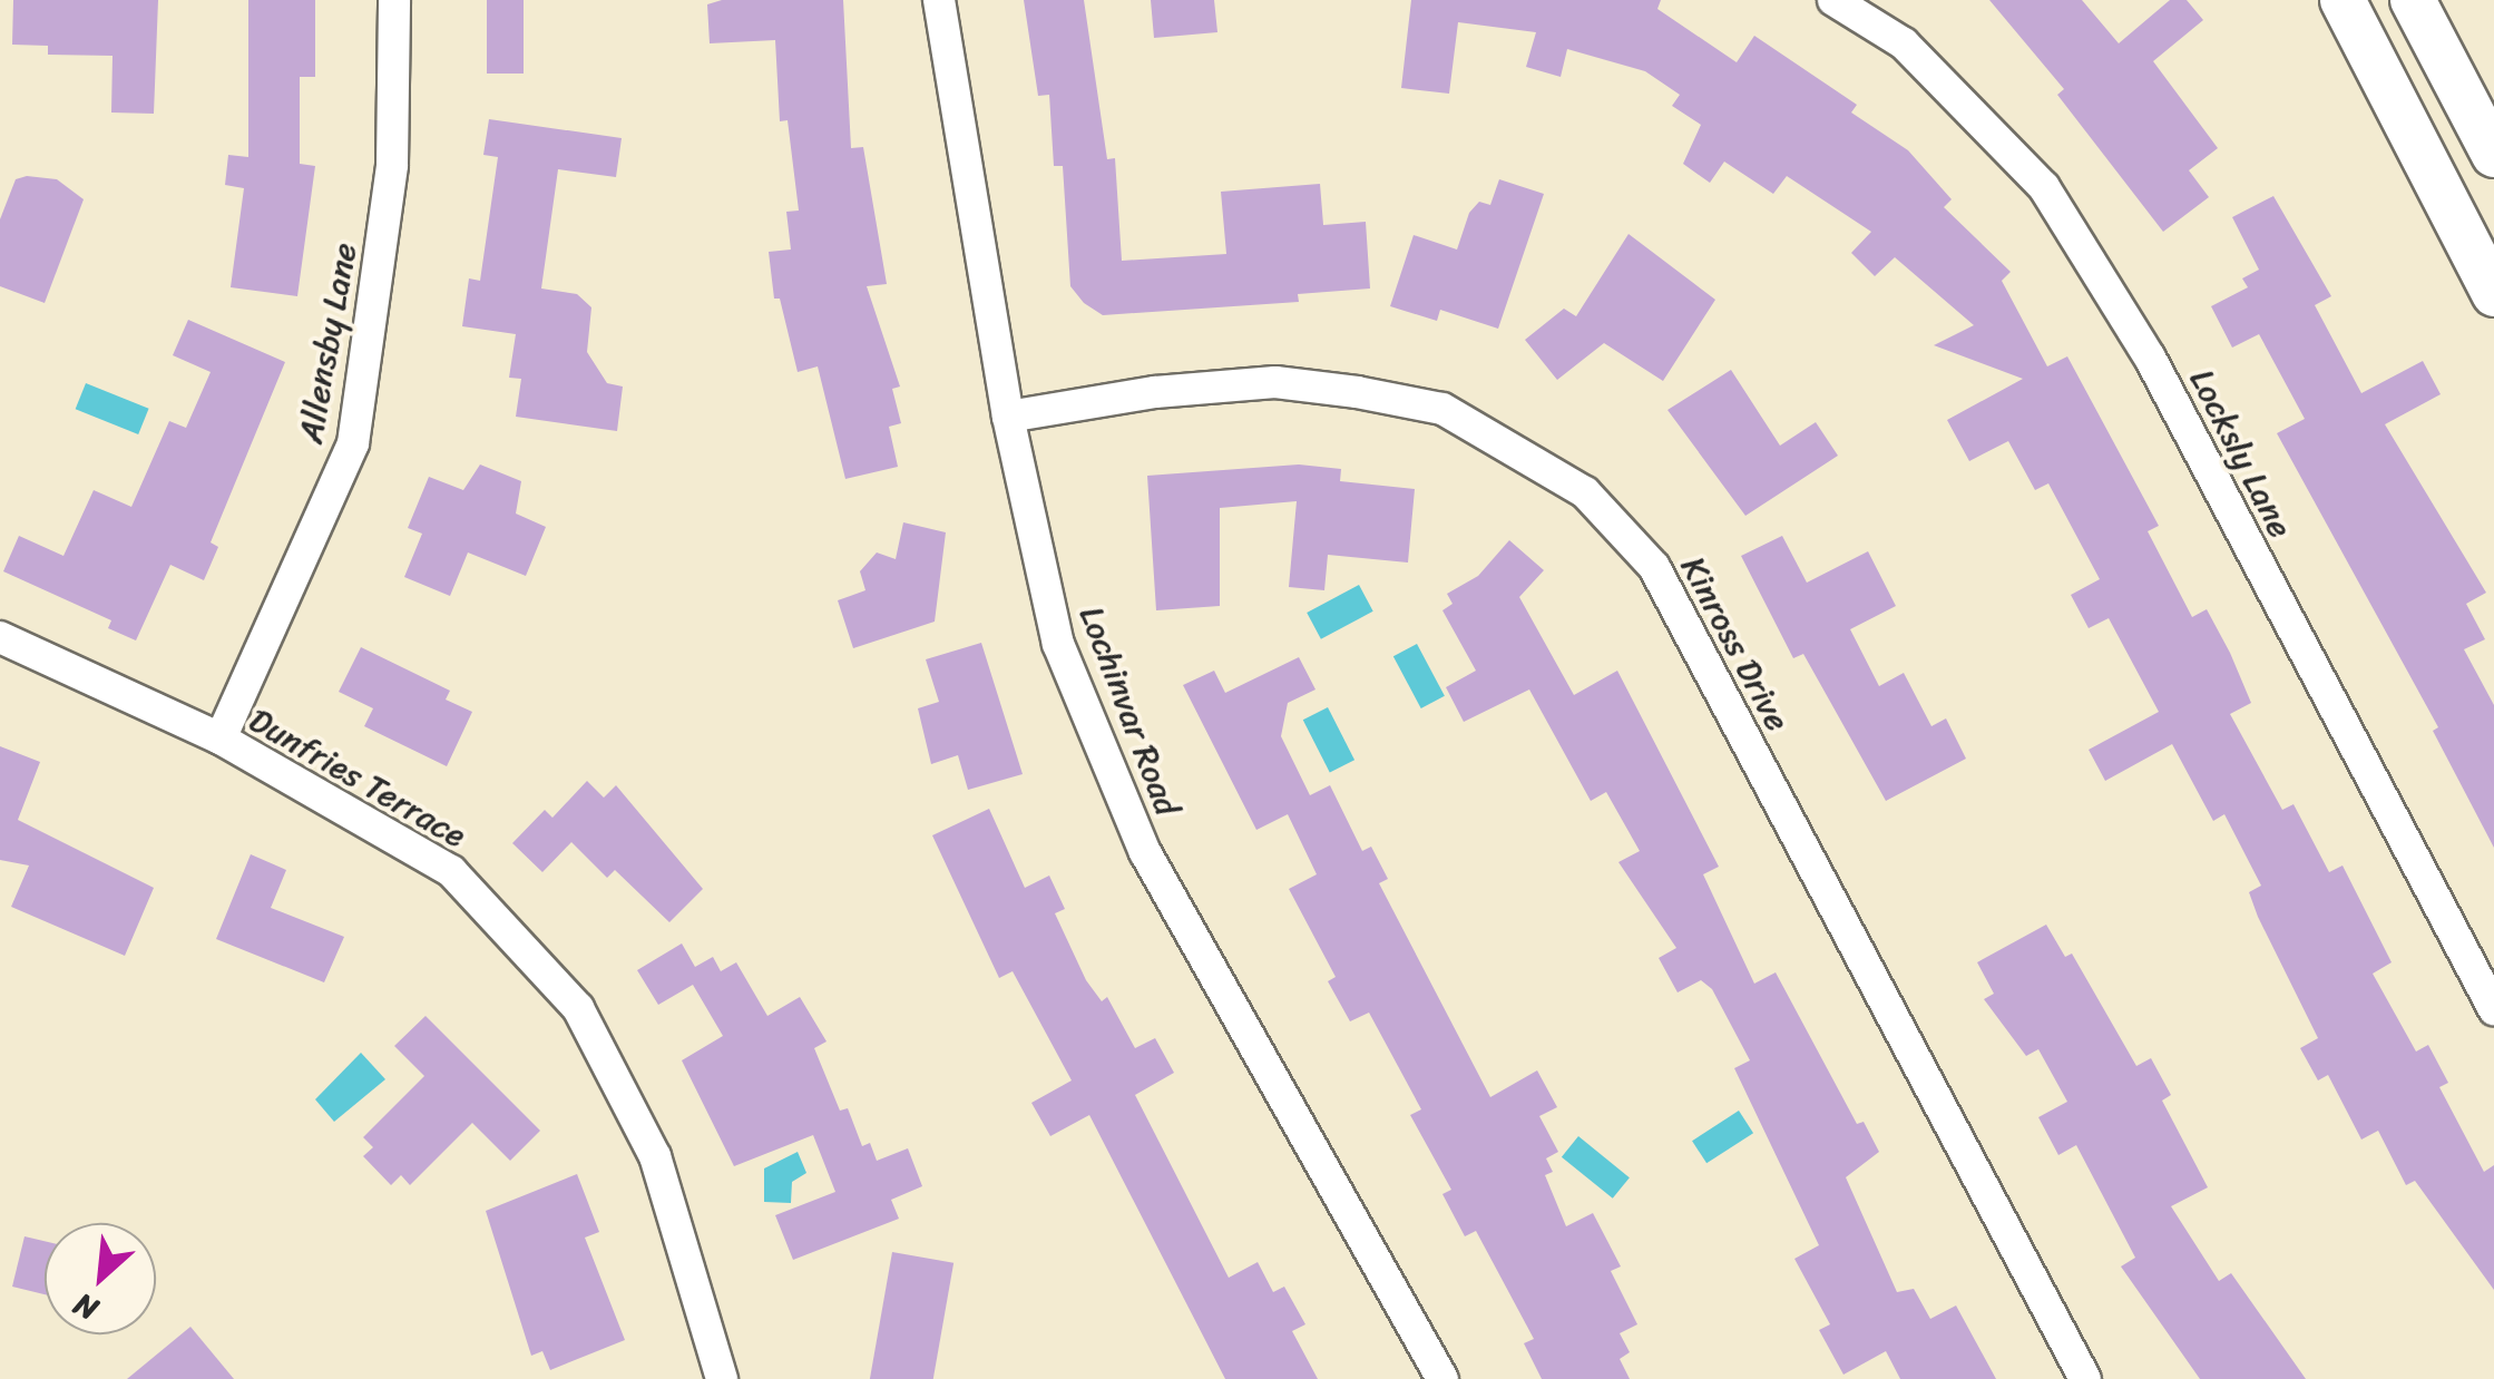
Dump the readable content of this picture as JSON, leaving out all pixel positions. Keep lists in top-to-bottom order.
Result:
{
  "streets": {
    "street": [
      "Allensby Lane",
      "Locksly Lane",
      "Kinross Drive",
      "Lochinvar Road",
      "Dunfries Terrace"
    ]
  },
  "crossings": [
    ["Allensby Lane", "Dunfries Terrace"],
    ["Kinross Drive", "Lochinvar Road"]
  ],
  "north": "bottom left"
}
